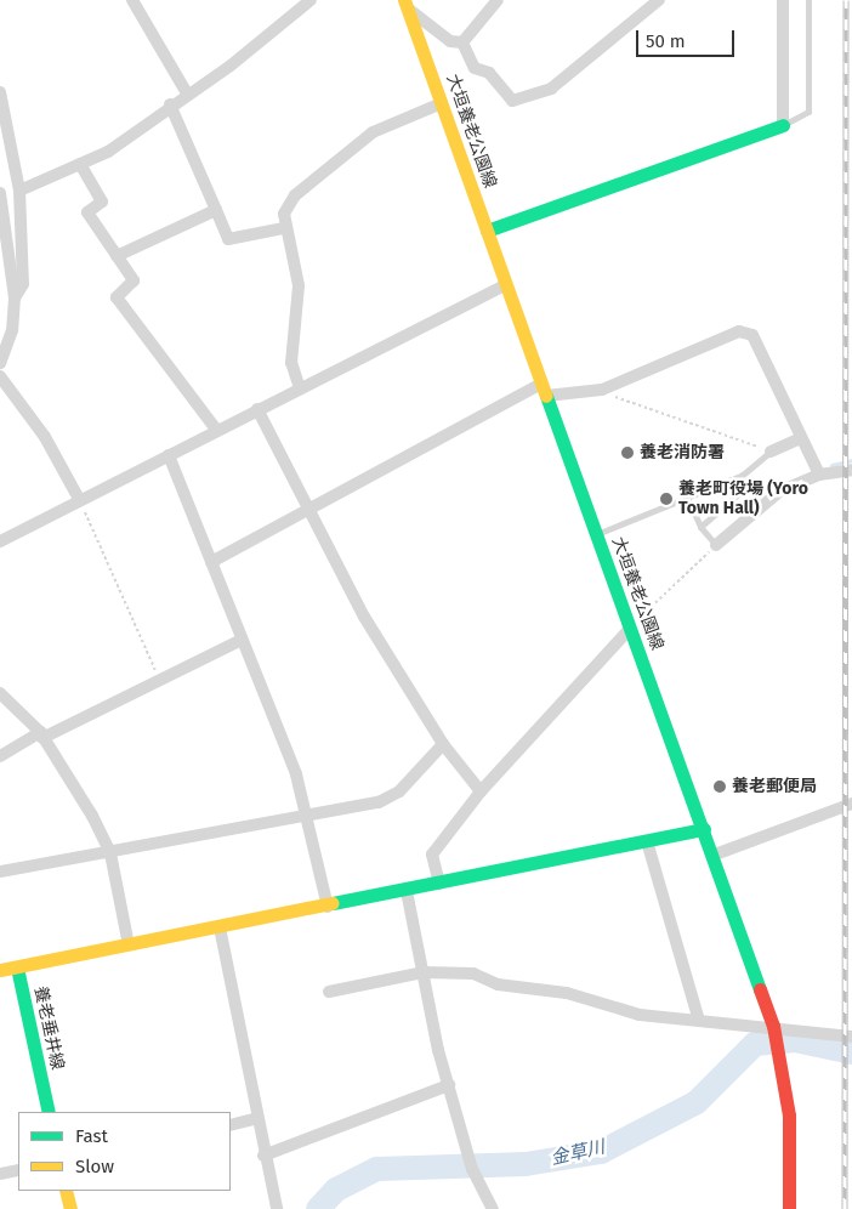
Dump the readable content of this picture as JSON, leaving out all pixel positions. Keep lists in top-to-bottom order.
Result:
{
  "streets": {
    "main road": ["大垣養老公園線", "養老垂井線"]
  },
  "water": ["金草川"],
  "places": ["養老消防署", "養老町役場 (Yoro Town Hall)", "養老郵便局"],
  "legend": ["Fast", "Slow"],
  "scale_bar": "50 m"
}
